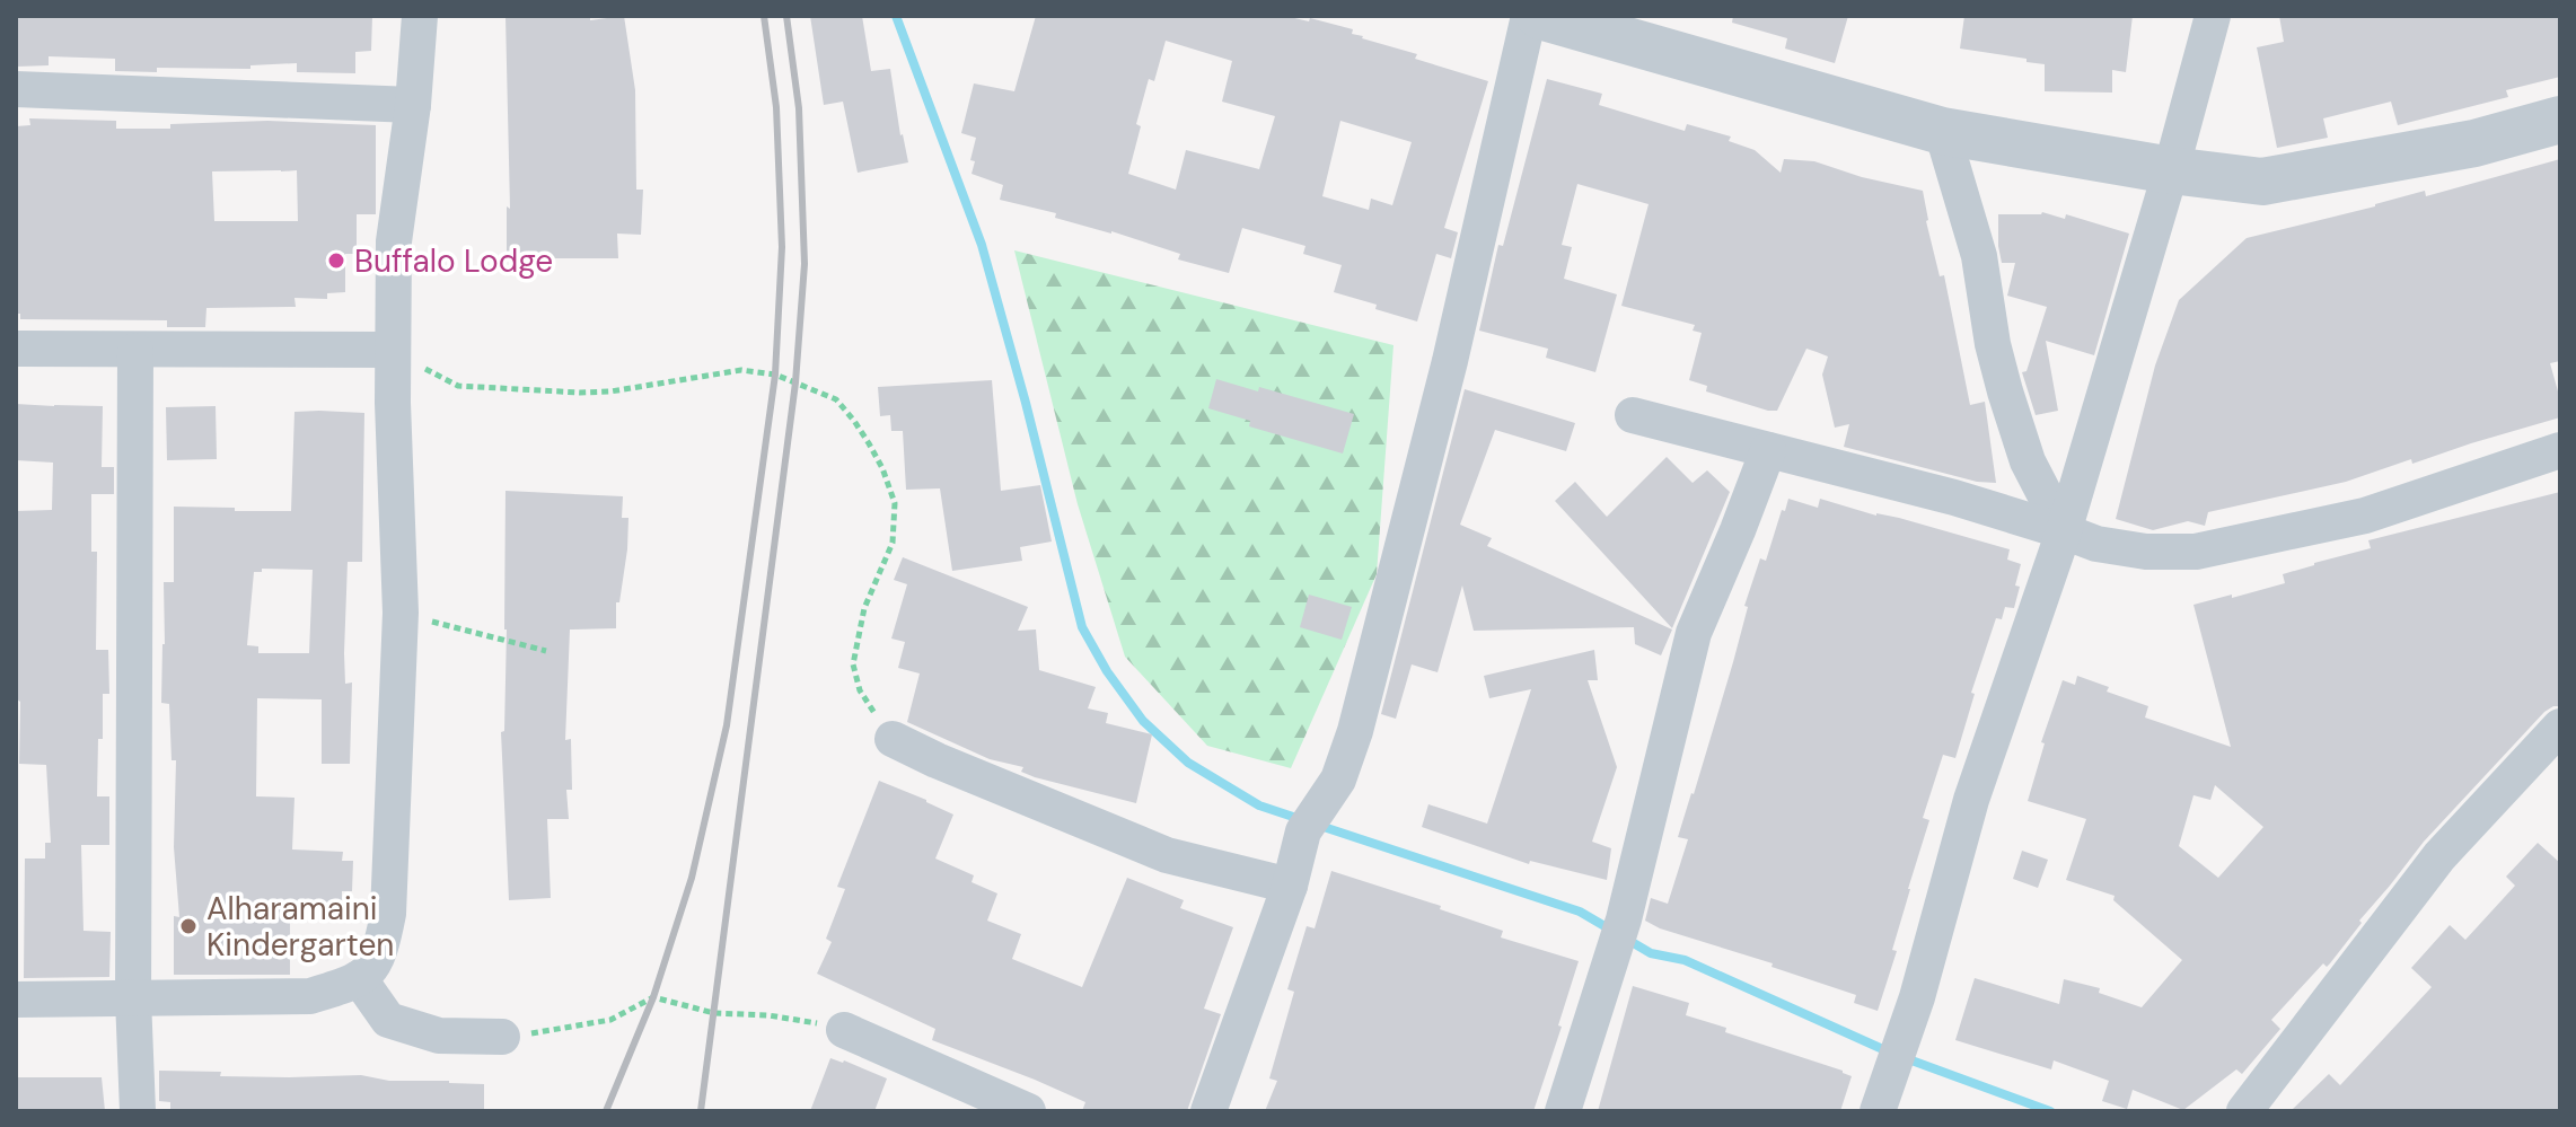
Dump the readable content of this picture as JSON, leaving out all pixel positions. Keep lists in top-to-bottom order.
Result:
{
  "places": ["Buffalo Lodge", "Alharamaini Kindergarten"]
}
